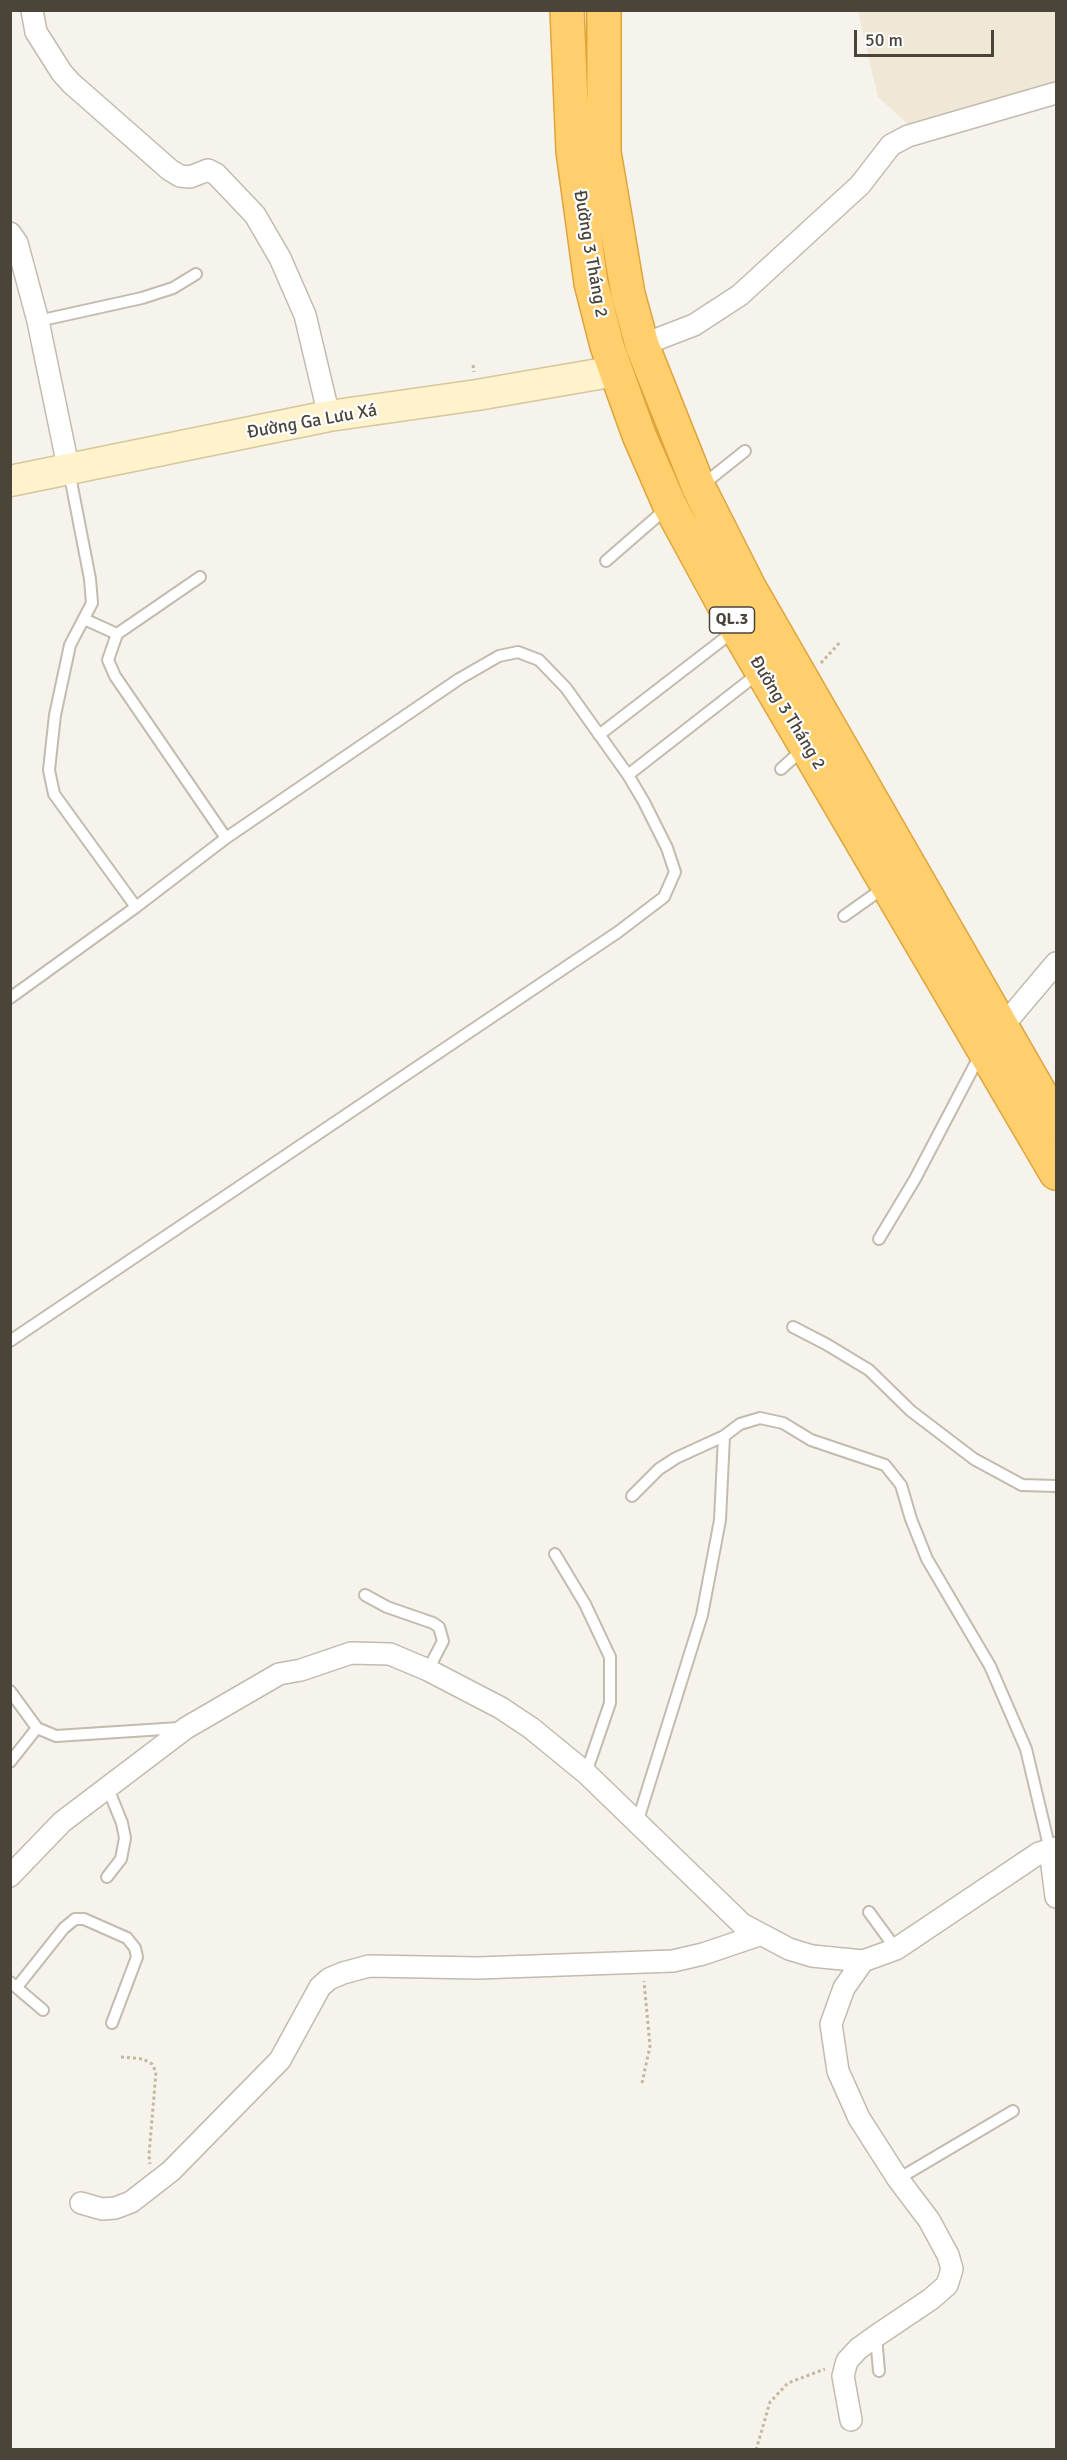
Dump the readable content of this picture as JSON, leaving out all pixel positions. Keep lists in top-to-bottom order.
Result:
{
  "streets": {
    "highway": ["Đường 3 Tháng 2", "QL.3"],
    "street": ["Đường Ga Lưu Xá"]
  },
  "crossings": [
    ["Đường 3 Tháng 2", "Đường Ga Lưu Xá"]
  ],
  "scale_bar": "50 m"
}
